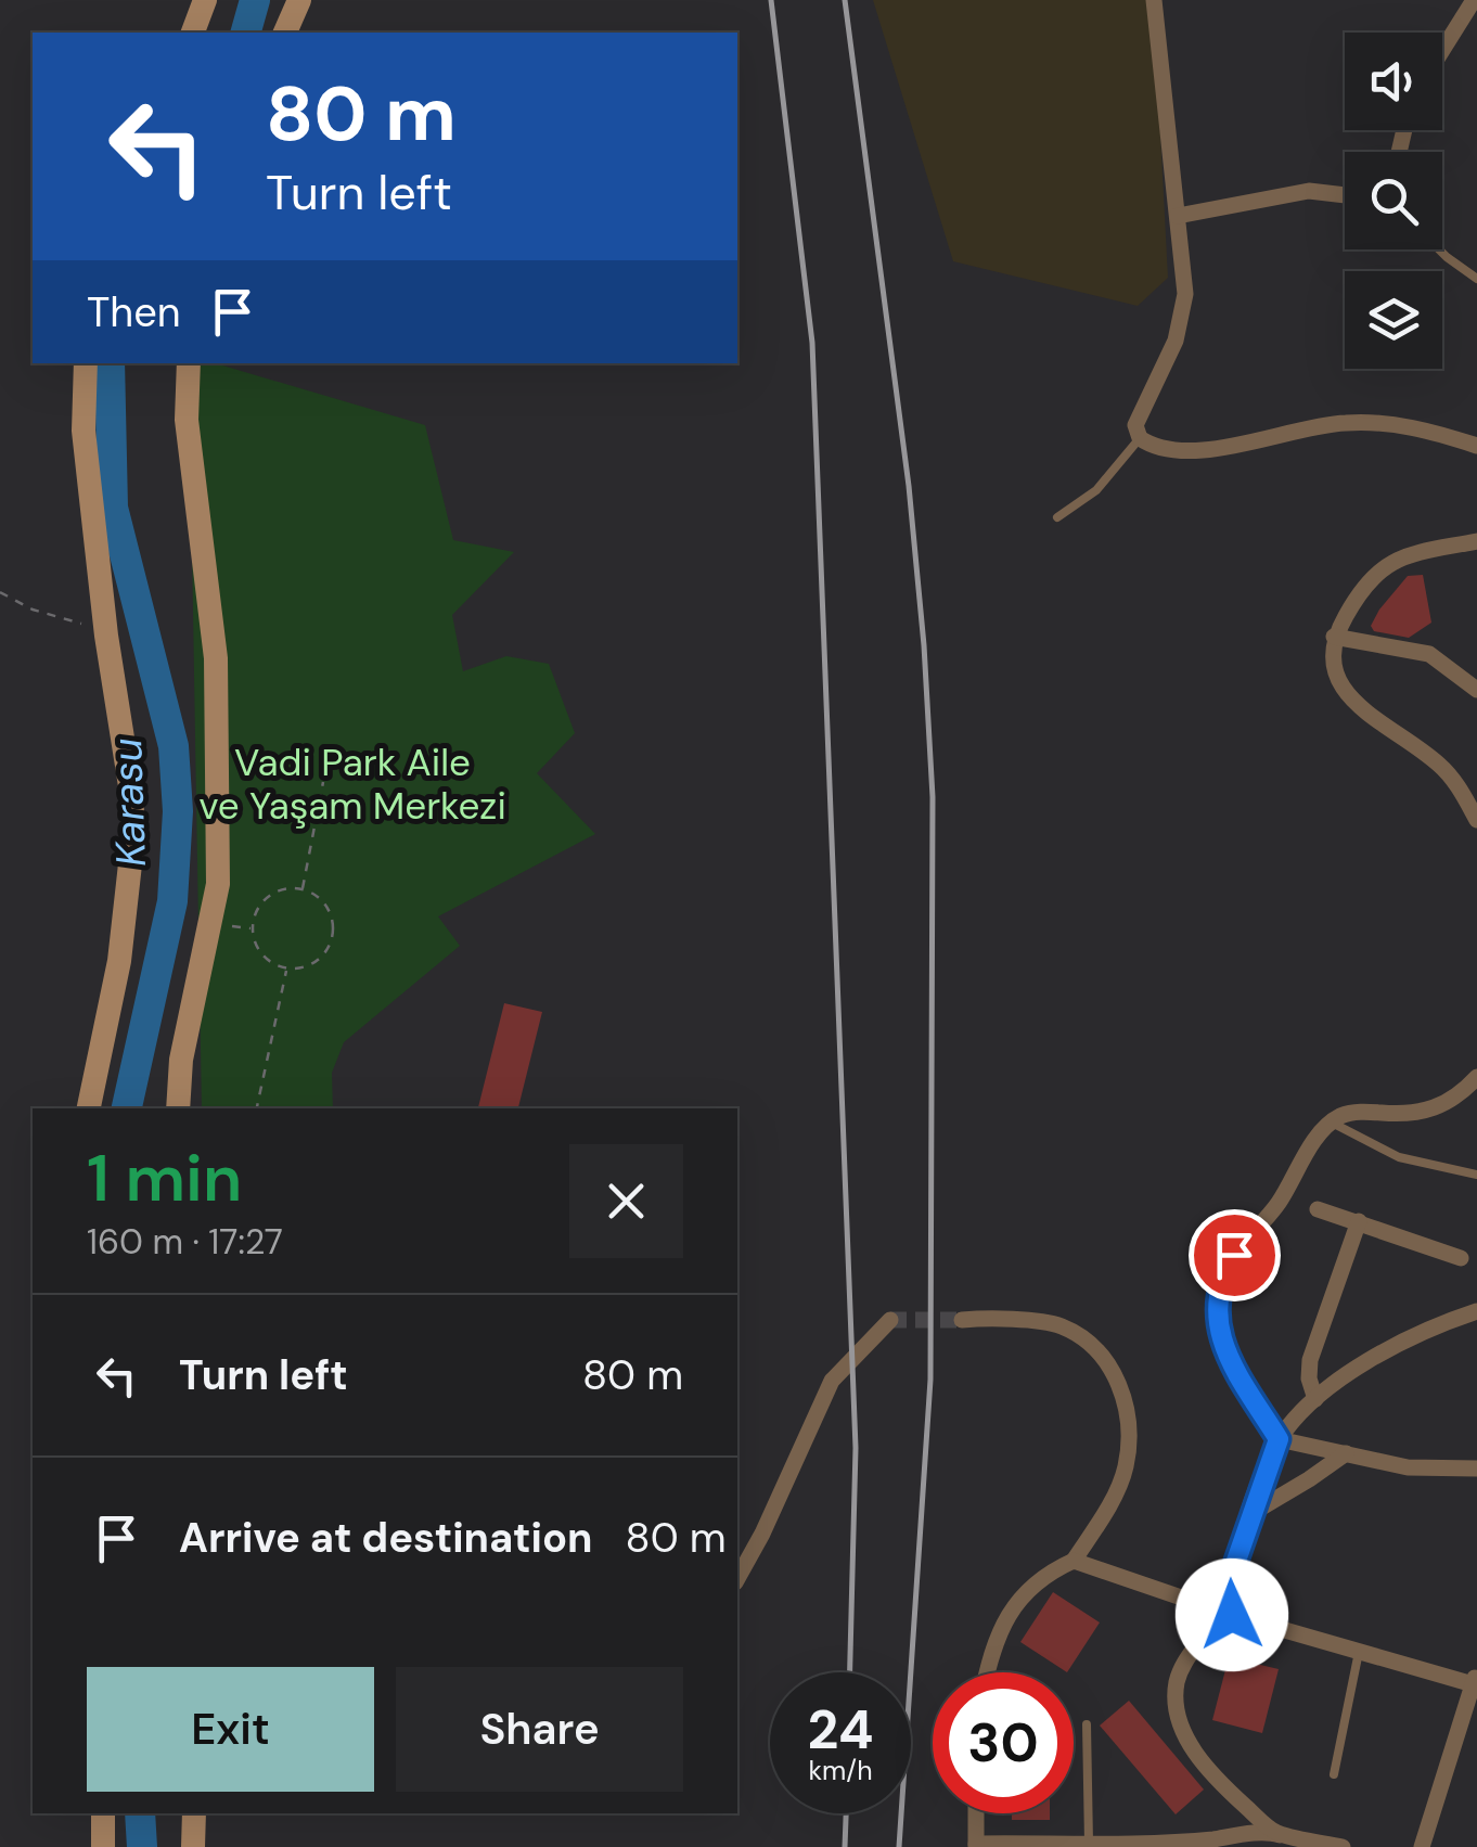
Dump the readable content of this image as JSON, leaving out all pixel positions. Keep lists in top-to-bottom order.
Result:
{
  "water": ["Karasu"],
  "parks": ["Vadi Park Aile ve Yaşam Merkezi"],
  "page": {
    "turn": ["80 m", "Turn left"],
    "then": "Then",
    "heading": ["1 min", "160 m · 17:27"],
    "list": [
      {
        "name": "Turn left",
        "value": "80 m"
      },
      {
        "name": "Arrive at destination",
        "value": "80 m"
      }
    ],
    "buttons": ["Exit", "Share"],
    "speed": "24 km/h",
    "limit": "30"
  }
}
